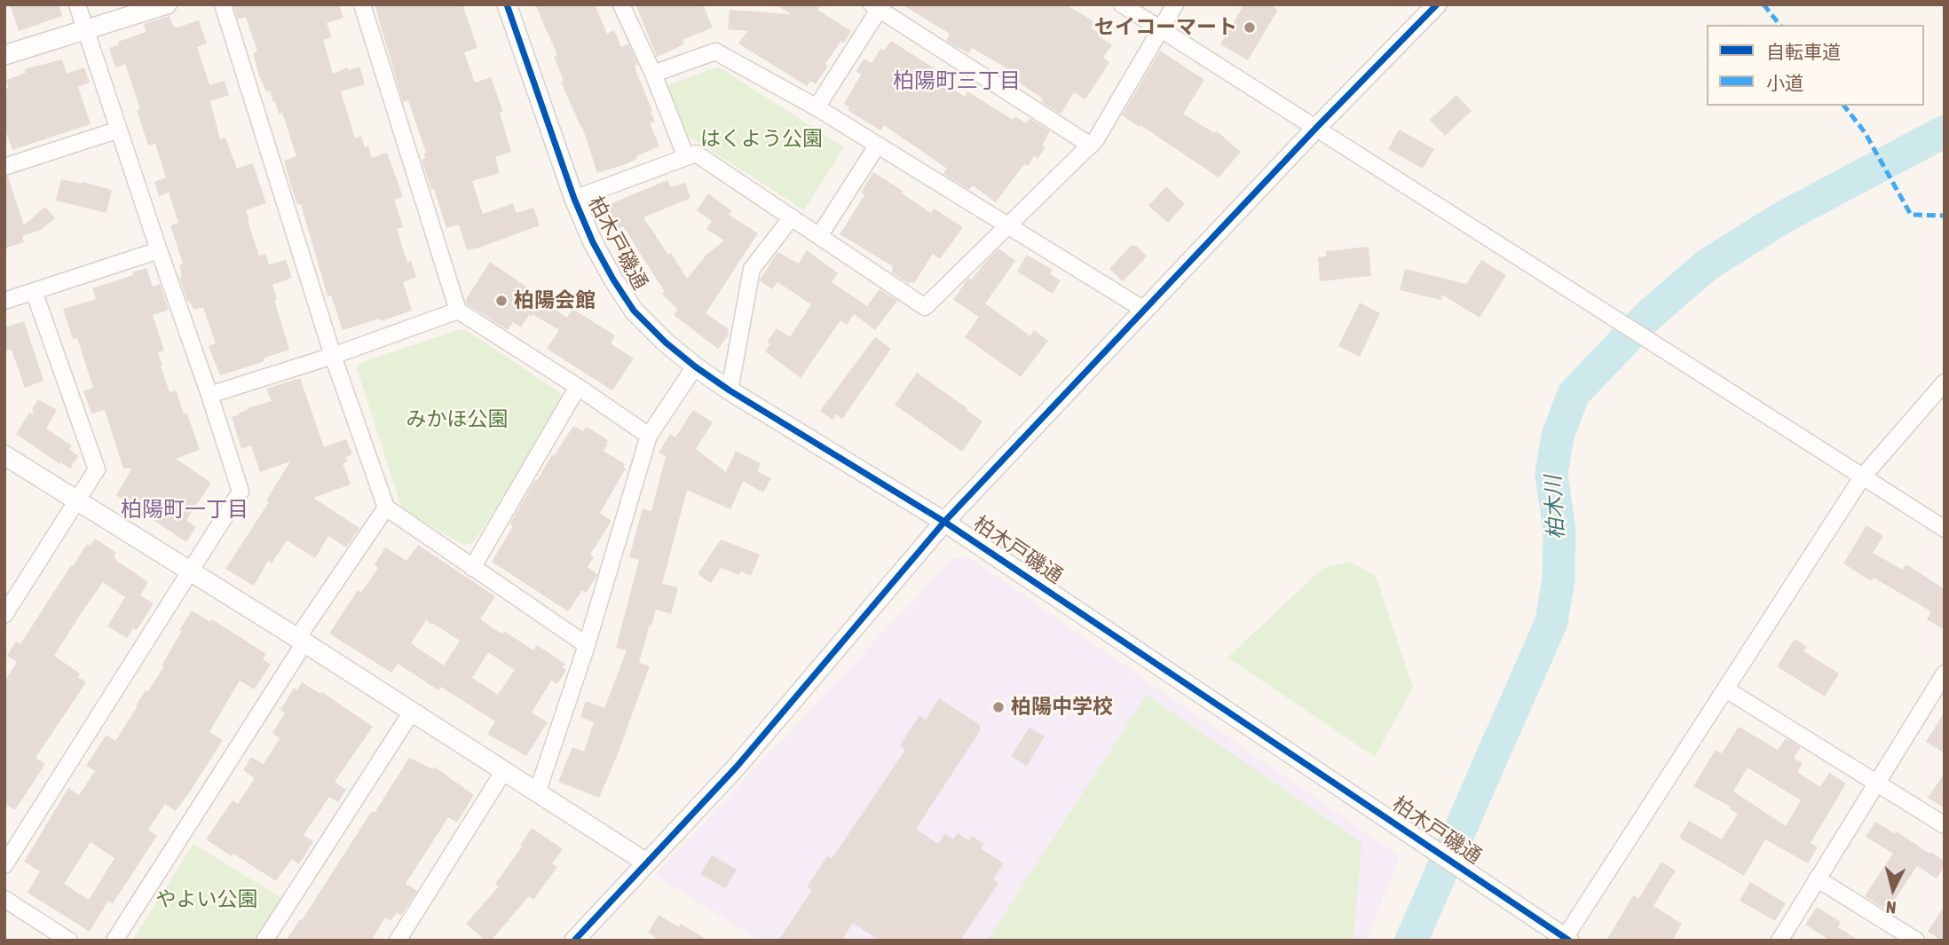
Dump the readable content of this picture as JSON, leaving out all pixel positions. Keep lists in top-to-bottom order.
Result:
{
  "streets": {
    "street": ["柏木戸磯通"]
  },
  "districts": ["柏陽町三丁目", "柏陽町一丁目"],
  "water": ["柏木川"],
  "parks": ["はくよう公園", "みかほ公園", "やよい公園"],
  "places": ["セイコーマート", "柏陽会館", "柏陽中学校"],
  "legend": ["自転車道", "小道"],
  "north": "bottom"
}
